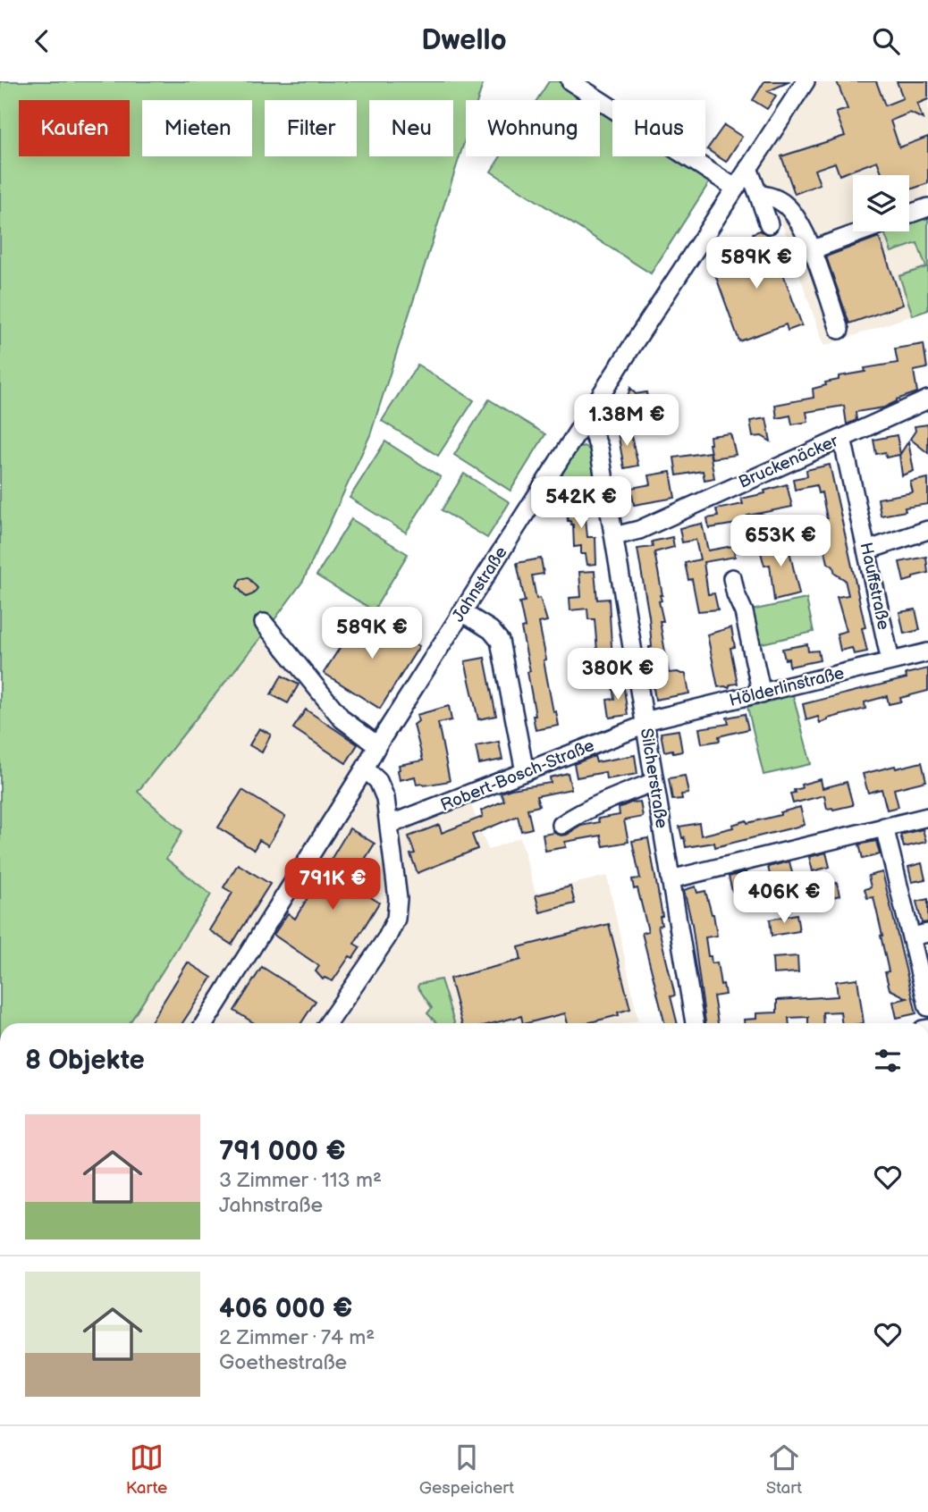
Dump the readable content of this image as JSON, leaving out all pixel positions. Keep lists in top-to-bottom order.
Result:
{
  "streets": {
    "street": [
      "Bruckenäcker",
      "Jahnstraße",
      "Hauffstraße",
      "Hölderlinstraße",
      "Robert-Bosch-Straße",
      "Silcherstraße"
    ]
  },
  "crossings": [
    ["Bruckenäcker", "Hauffstraße"],
    ["Bruckenäcker", "Silcherstraße"],
    ["Jahnstraße", "Silcherstraße"],
    ["Hauffstraße", "Hölderlinstraße"],
    ["Hölderlinstraße", "Robert-Bosch-Straße"],
    ["Hölderlinstraße", "Silcherstraße"],
    ["Robert-Bosch-Straße", "Silcherstraße"]
  ],
  "page": {
    "header": "Dwello",
    "chip": [
      "Kaufen",
      "Mieten",
      "Filter",
      "Neu",
      "Wohnung",
      "Haus"
    ],
    "price": [
      "589K €",
      "1.38M €",
      "542K €",
      "653K €",
      "589K €",
      "380K €",
      "791K €",
      "406K €"
    ],
    "heading": "8 Objekte",
    "list": [
      {
        "name": "791 000 €",
        "note": "3 Zimmer · 113 m² · Jahnstraße"
      },
      {
        "name": "406 000 €",
        "note": "2 Zimmer · 74 m² · Goethestraße"
      }
    ],
    "tabs": ["Karte", "Gespeichert", "Start"]
  }
}
